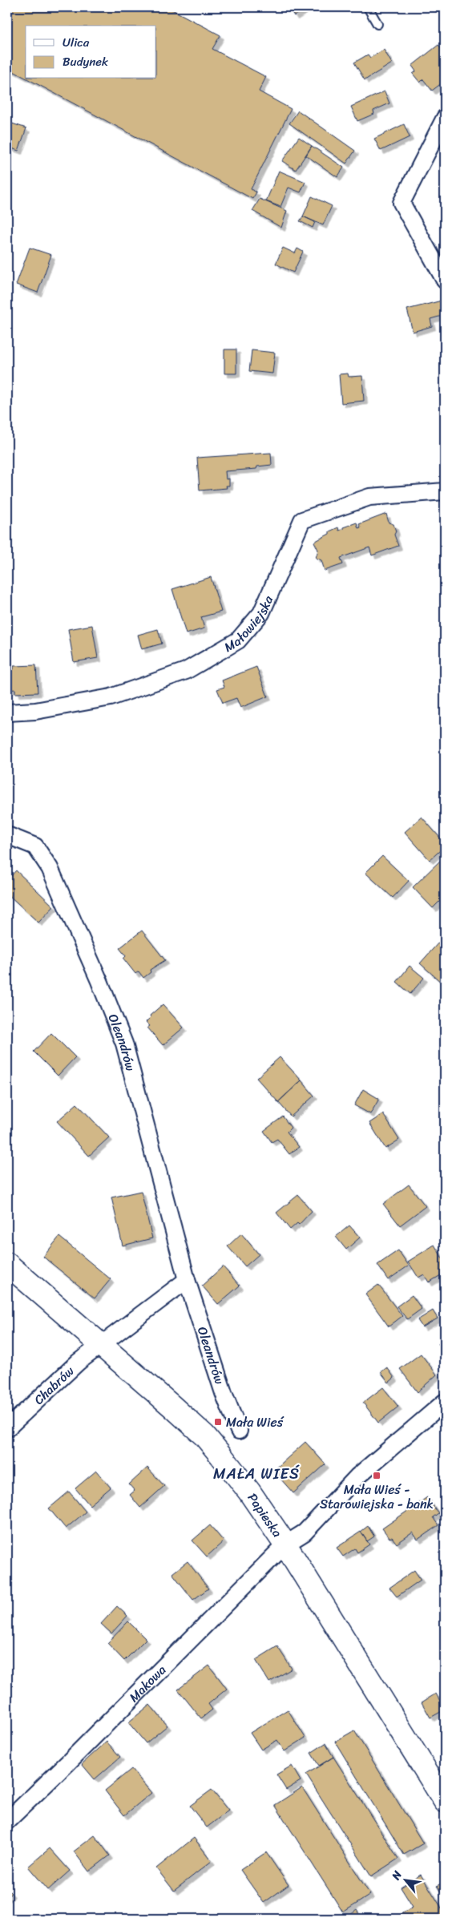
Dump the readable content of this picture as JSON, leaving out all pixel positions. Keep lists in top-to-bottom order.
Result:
{
  "streets": {
    "street": [
      "Małowiejska",
      "Oleandrów",
      "Chabrów",
      "Papieska",
      "Makowa"
    ]
  },
  "crossings": [
    ["Chabrów", "Papieska"],
    ["Papieska", "Makowa"]
  ],
  "districts": ["MAŁA WIEŚ"],
  "places": {
    "transit": ["Mała Wieś", "Mała Wieś - Starowiejska - bank"]
  },
  "legend": ["Ulica", "Budynek"],
  "north": "top left"
}
